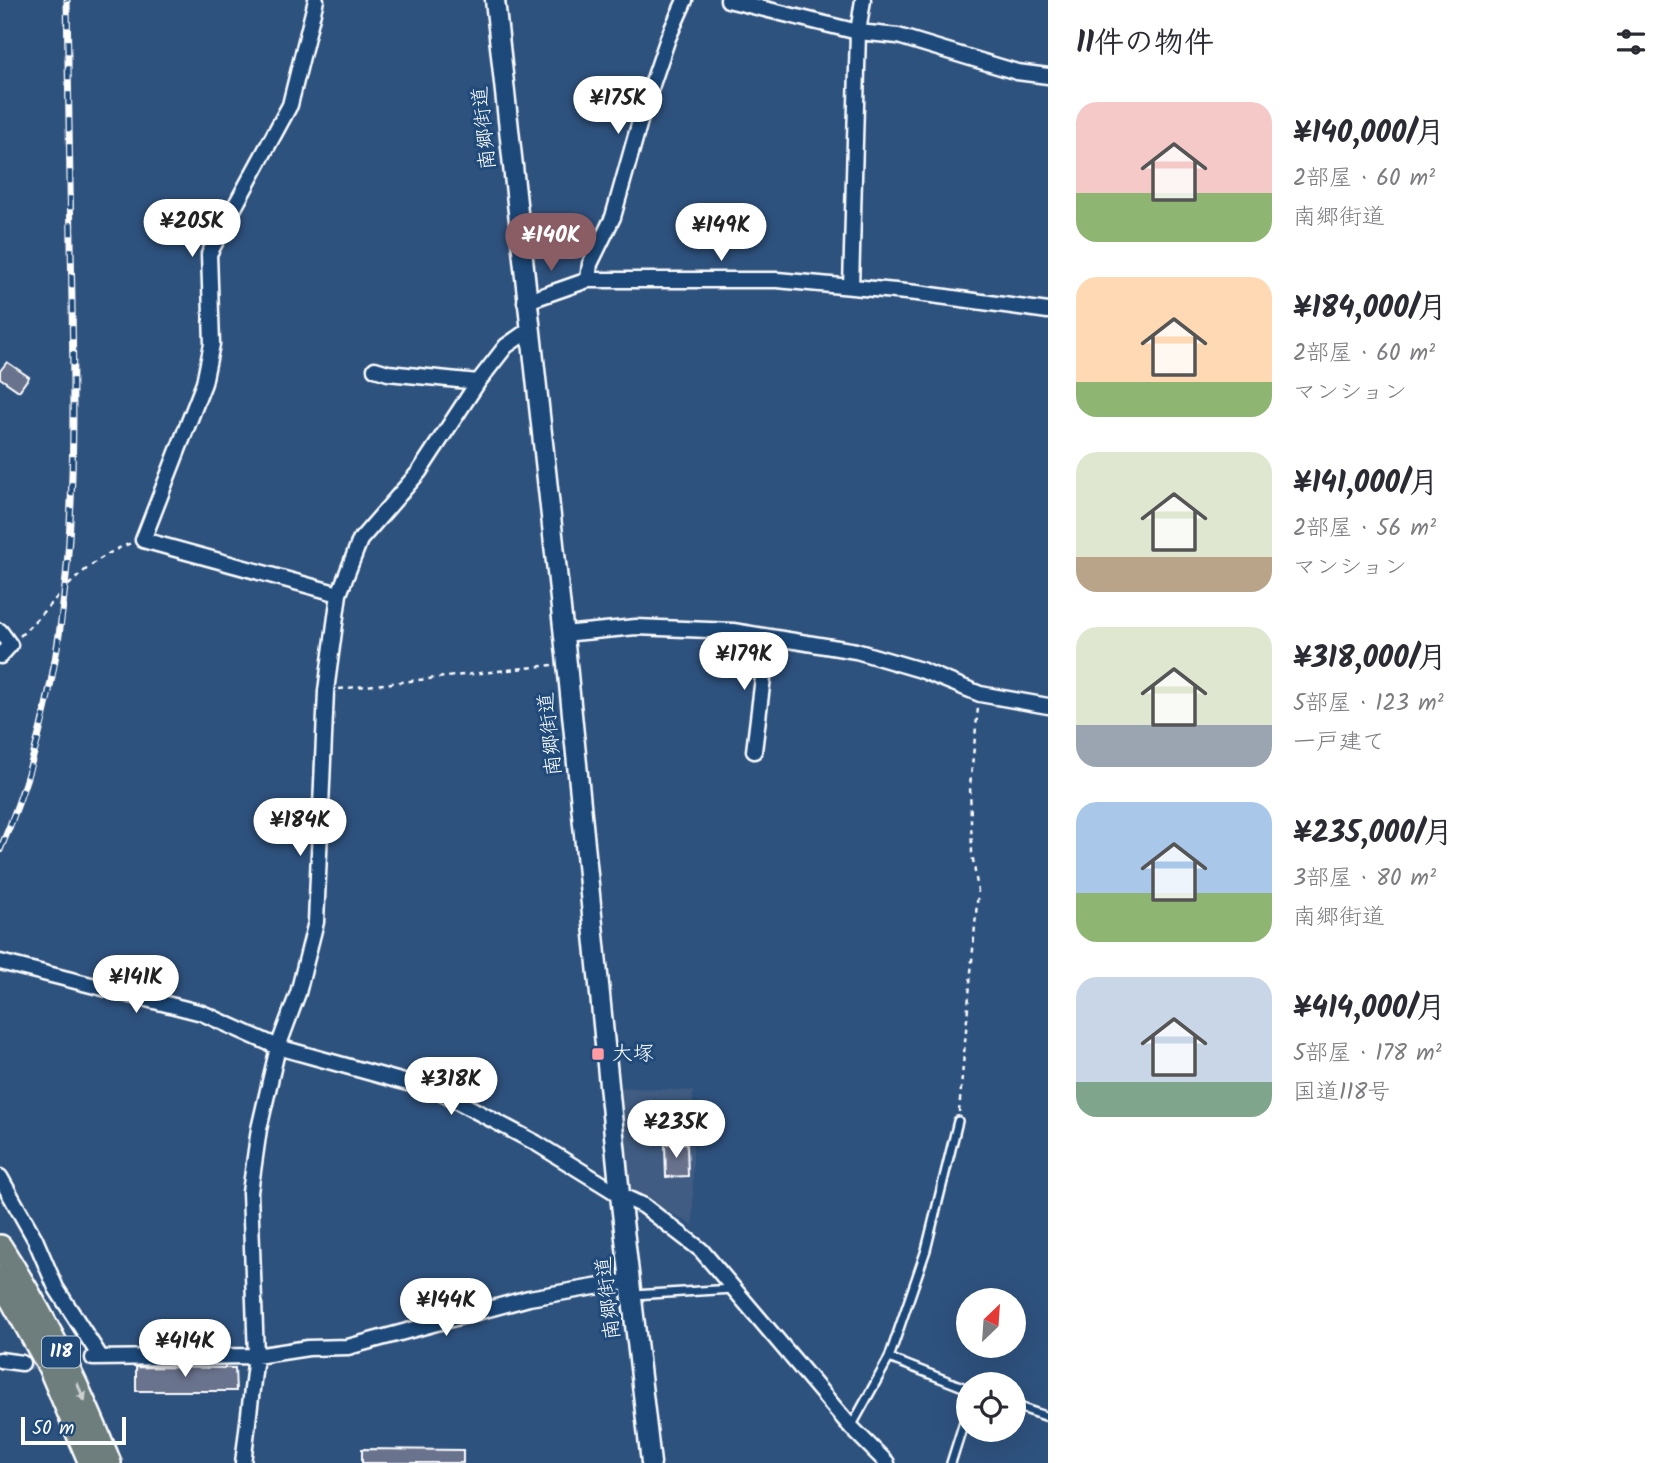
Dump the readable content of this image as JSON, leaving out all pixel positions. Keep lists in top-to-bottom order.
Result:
{
  "streets": {
    "highway": ["118"],
    "street": ["南郷街道"]
  },
  "places": {
    "transit": ["大塚"]
  },
  "scale_bar": "50 m",
  "north": "top right",
  "page": {
    "heading": "11件の物件",
    "price": [
      "¥175K",
      "¥205K",
      "¥149K",
      "¥140K",
      "¥179K",
      "¥184K",
      "¥141K",
      "¥318K",
      "¥235K",
      "¥144K",
      "¥414K"
    ],
    "list": [
      {
        "name": "¥140,000/月",
        "note": "2部屋 · 60 m² · 南郷街道"
      },
      {
        "name": "¥184,000/月",
        "note": "2部屋 · 60 m² · マンション"
      },
      {
        "name": "¥141,000/月",
        "note": "2部屋 · 56 m² · マンション"
      },
      {
        "name": "¥318,000/月",
        "note": "5部屋 · 123 m² · 一戸建て"
      },
      {
        "name": "¥235,000/月",
        "note": "3部屋 · 80 m² · 南郷街道"
      },
      {
        "name": "¥414,000/月",
        "note": "5部屋 · 178 m² · 国道118号"
      }
    ],
    "scale": "50 m"
  }
}
